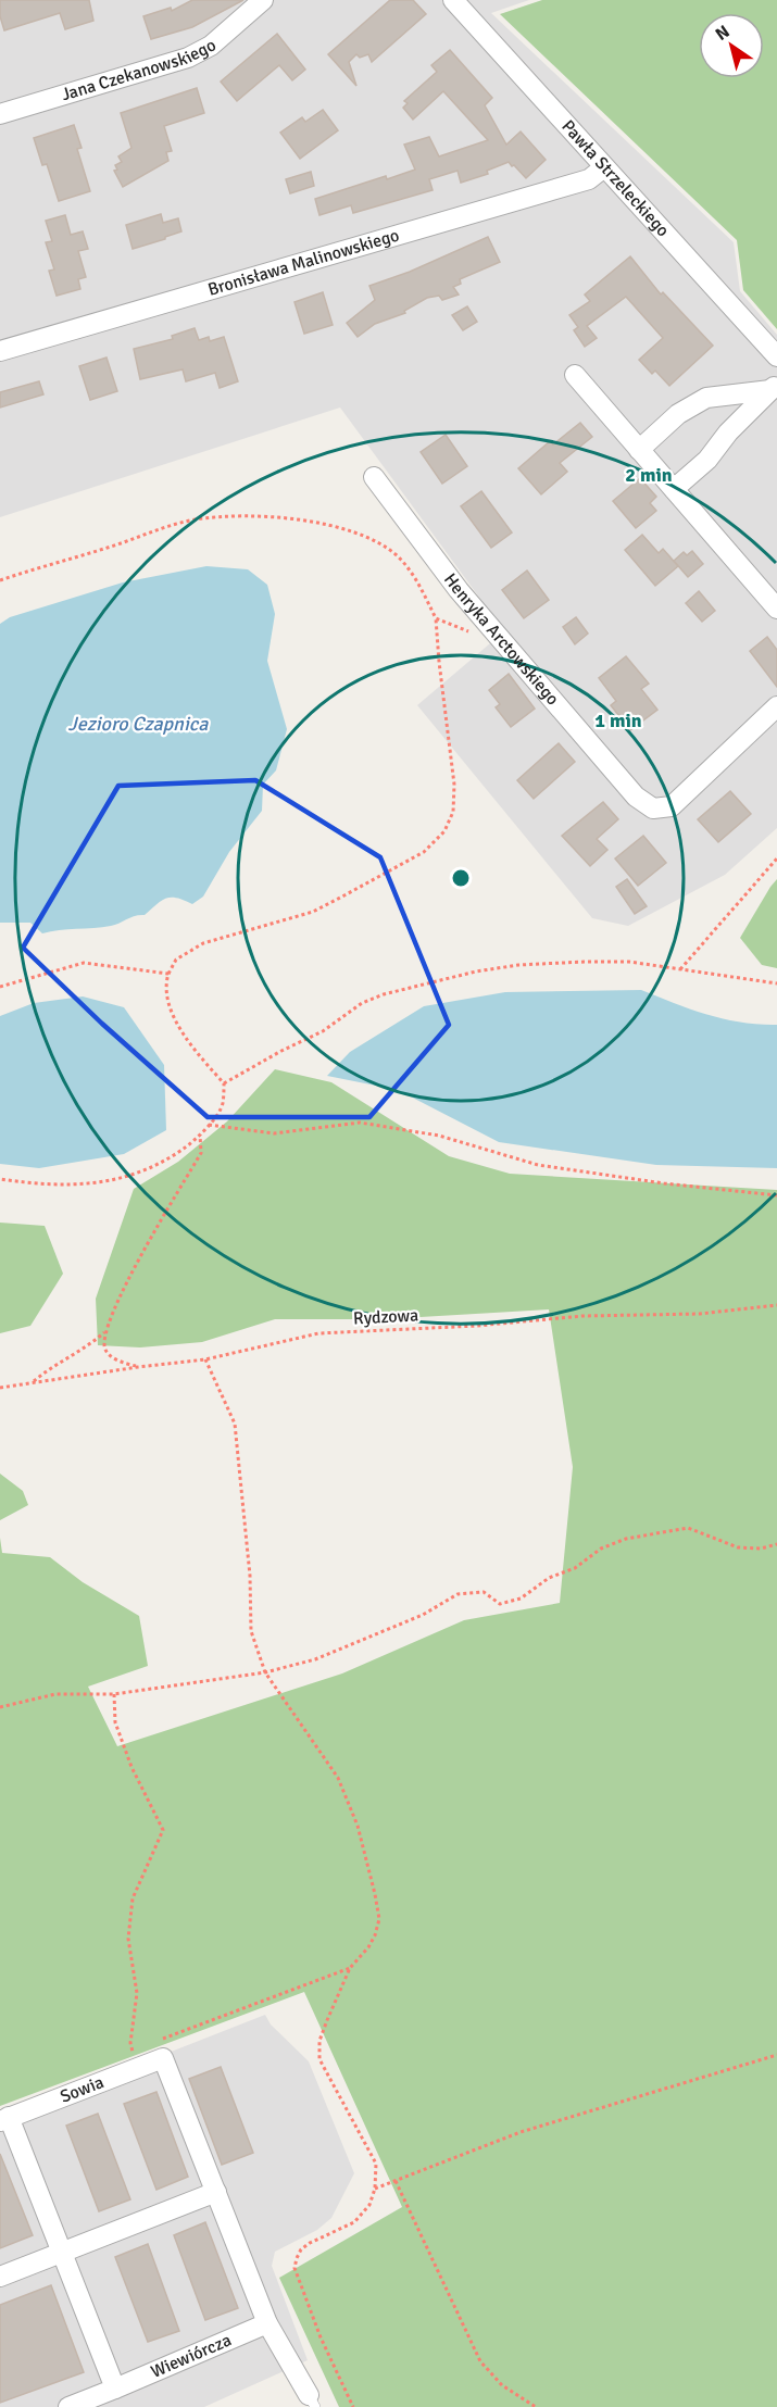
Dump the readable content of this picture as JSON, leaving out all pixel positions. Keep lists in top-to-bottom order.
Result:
{
  "streets": {
    "street": [
      "Jana Czekanowskiego",
      "Pawła Strzeleckiego",
      "Bronisława Malinowskiego",
      "Henryka Arctowskiego",
      "Sowia",
      "Wiewiórcza"
    ],
    "path": ["Rydzowa"]
  },
  "crossings": [
    ["Pawła Strzeleckiego", "Bronisława Malinowskiego"]
  ],
  "water": ["Jezioro Czapnica"],
  "north": "top left",
  "rings": ["2 min", "1 min"]
}
